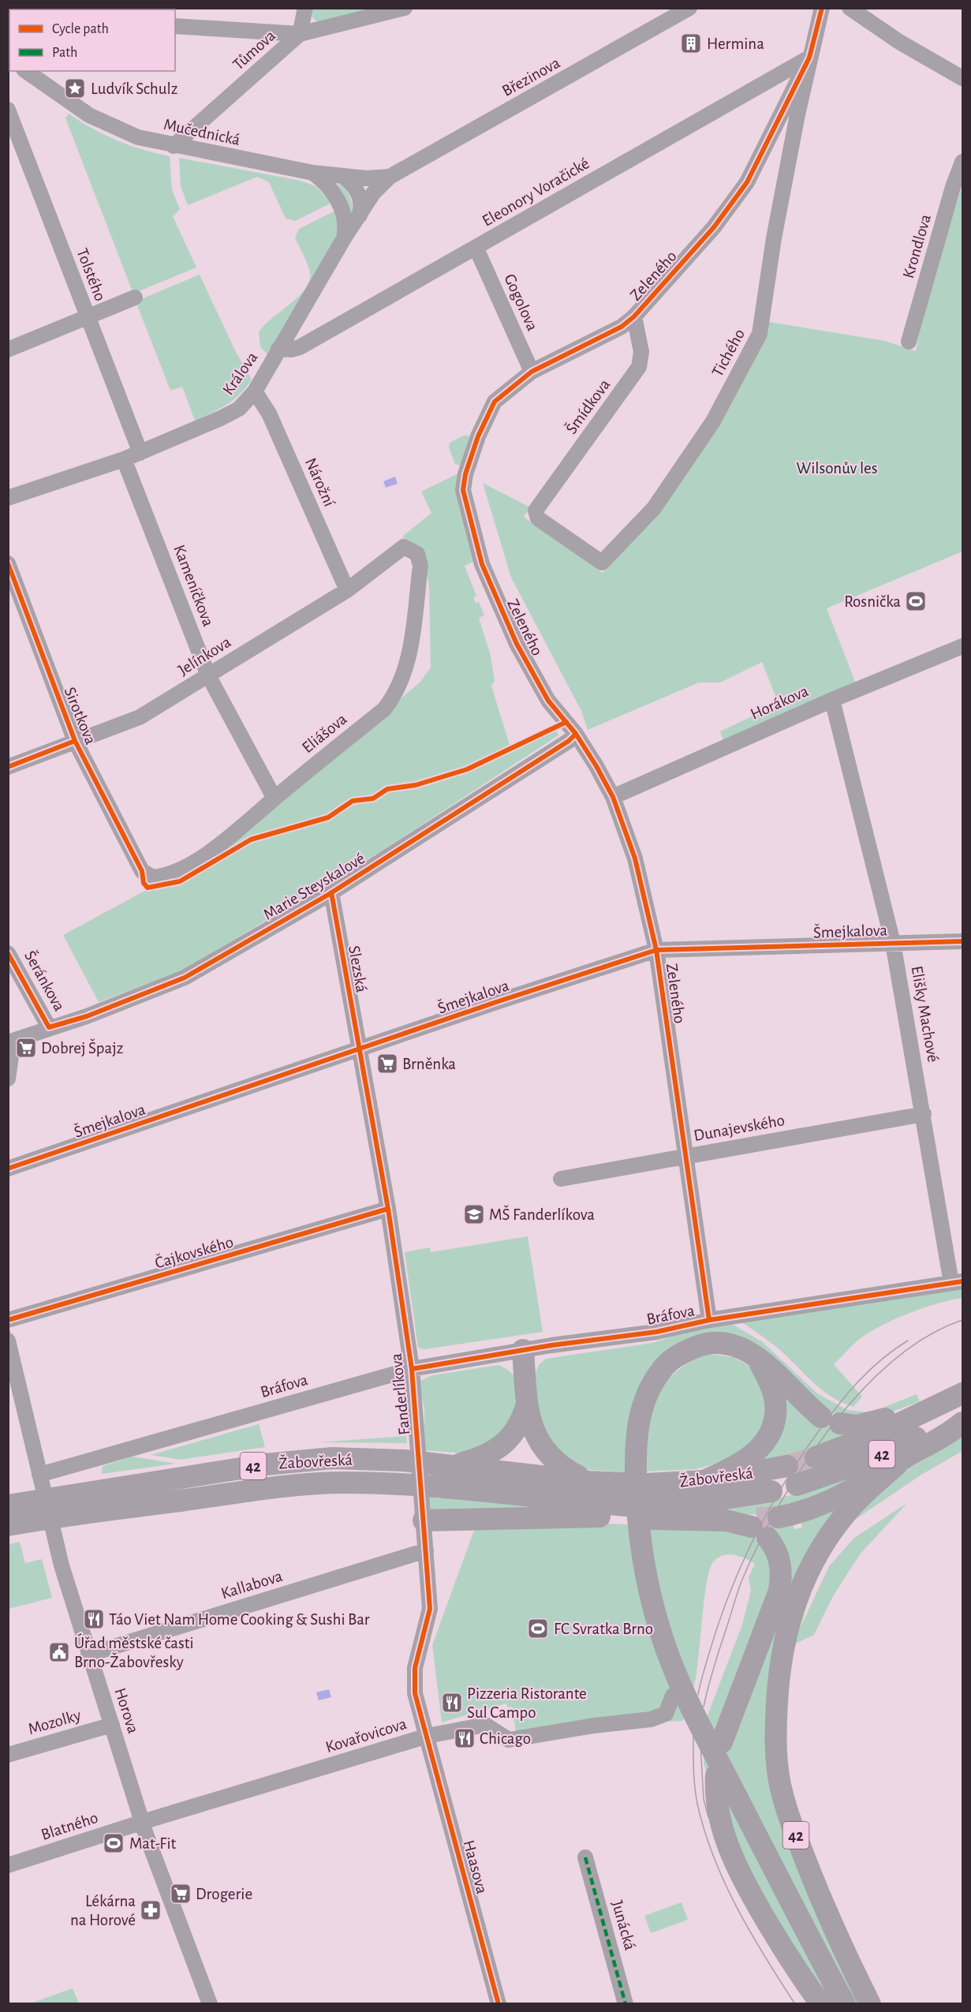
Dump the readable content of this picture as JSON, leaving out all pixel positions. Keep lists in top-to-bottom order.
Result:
{
  "streets": {
    "highway": ["42", "Žabovřeská"],
    "street": [
      "Tůmova",
      "Březinova",
      "Mučednická",
      "Eleonory Voračické",
      "Krondlova",
      "Tolstého",
      "Zeleného",
      "Gogolova",
      "Tichého",
      "Králova",
      "Šmídkova",
      "Nárožní",
      "Kameníčkova",
      "Jelínkova",
      "Horákova",
      "Sirotkova",
      "Eliášova",
      "Marie Steyskalové",
      "Šmejkalova",
      "Slezská",
      "Šeránkova",
      "Elišky Machové",
      "Dunajevského",
      "Čajkovského",
      "Bráfova",
      "Fanderlíkova",
      "Kallabova",
      "Horova",
      "Mozolky",
      "Kovařovicova",
      "Blatného",
      "Haasova",
      "Junácká"
    ]
  },
  "crossings": [
    ["Tůmova", "Mučednická"],
    ["Březinova", "Mučednická"],
    ["Březinova", "Králova"],
    ["Mučednická", "Králova"],
    ["Eleonory Voračické", "Zeleného"],
    ["Eleonory Voračické", "Gogolova"],
    ["Eleonory Voračické", "Tichého"],
    ["Eleonory Voračické", "Králova"],
    ["Tolstého", "Králova"],
    ["Zeleného", "Gogolova"],
    ["Zeleného", "Tichého"],
    ["Zeleného", "Šmídkova"],
    ["Zeleného", "Horákova"],
    ["Zeleného", "Marie Steyskalové"],
    ["Zeleného", "Šmejkalova"],
    ["Zeleného", "Dunajevského"],
    ["Zeleného", "Bráfova"],
    ["Tichého", "Šmídkova"],
    ["Králova", "Nárožní"],
    ["Králova", "Kameníčkova"],
    ["Nárožní", "Jelínkova"],
    ["Kameníčkova", "Jelínkova"],
    ["Kameníčkova", "Eliášova"],
    ["Jelínkova", "Sirotkova"],
    ["Jelínkova", "Eliášova"],
    ["Horákova", "Elišky Machové"],
    ["Sirotkova", "Eliášova"],
    ["Marie Steyskalové", "Slezská"],
    ["Marie Steyskalové", "Šeránkova"],
    ["Šmejkalova", "Slezská"],
    ["Šmejkalova", "Elišky Machové"],
    ["Šmejkalova", "Fanderlíkova"],
    ["Slezská", "Fanderlíkova"],
    ["Elišky Machové", "Dunajevského"],
    ["Elišky Machové", "Bráfova"],
    ["Čajkovského", "Fanderlíkova"],
    ["Bráfova", "Fanderlíkova"],
    ["Bráfova", "Horova"],
    ["Fanderlíkova", "Kallabova"],
    ["Fanderlíkova", "Kovařovicova"],
    ["Fanderlíkova", "Haasova"],
    ["42", "Žabovřeská"],
    ["Kallabova", "Horova"],
    ["Horova", "Mozolky"],
    ["Horova", "Kovařovicova"],
    ["Horova", "Blatného"],
    ["Kovařovicova", "Blatného"],
    ["Kovařovicova", "Haasova"]
  ],
  "parks": ["Wilsonův les"],
  "places": {
    "building": ["Hermina"],
    "place": ["Ludvík Schulz"],
    "sports": ["Rosnička", "FC Svratka Brno", "Mat-Fit"],
    "supermarket": ["Dobrej Špajz", "Brněnka", "Drogerie"],
    "school or university": ["MŠ Fanderlíkova"],
    "restaurant": ["Táo Viet Nam Home Cooking & Sushi Bar", "Pizzeria Ristorante Sul Campo", "Chicago"],
    "public building": ["Úřad městské časti Brno-Žabovřesky"],
    "pharmacy": ["Lékárna na Horové"]
  },
  "legend": ["Cycle path", "Path"]
}
